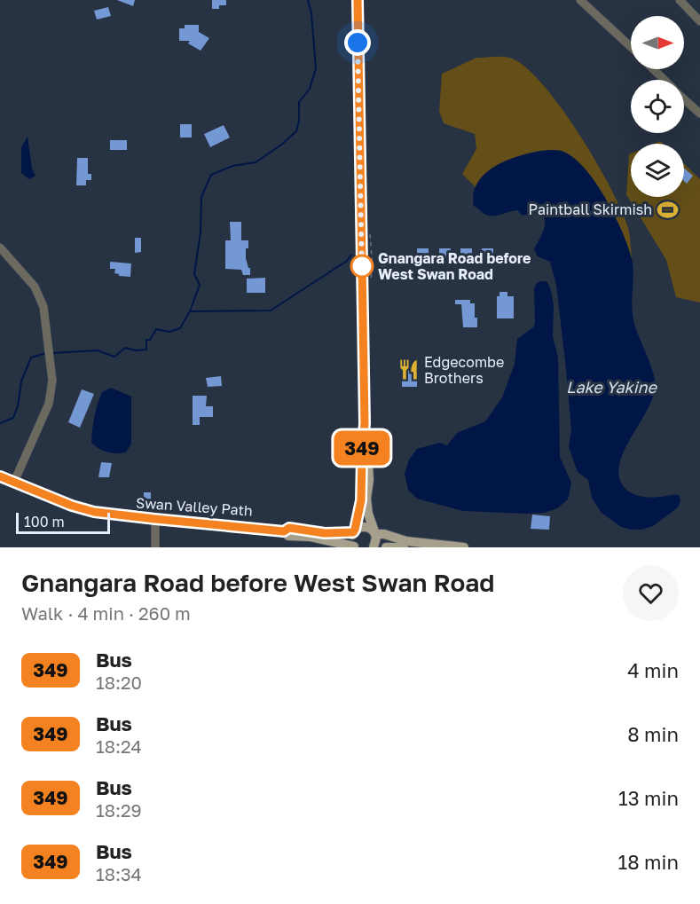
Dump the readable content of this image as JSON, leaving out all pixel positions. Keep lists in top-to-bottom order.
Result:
{
  "water": ["Lake Yakine"],
  "places": {
    "sports": ["Paintball Skirmish"],
    "other": ["Gnangara Road before West Swan Road"],
    "restaurant": ["Edgecombe Brothers"]
  },
  "lines": ["bus line 349"],
  "scale_bar": "100 m",
  "north": "right",
  "page": {
    "on_map": "349",
    "scale": "100 m",
    "heading": ["Gnangara Road before West Swan Road", "Walk · 4 min · 260 m"],
    "list": [
      {
        "mark": "349",
        "name": "Bus",
        "note": "18:20",
        "value": "4 min"
      },
      {
        "mark": "349",
        "name": "Bus",
        "note": "18:24",
        "value": "8 min"
      },
      {
        "mark": "349",
        "name": "Bus",
        "note": "18:29",
        "value": "13 min"
      },
      {
        "mark": "349",
        "name": "Bus",
        "note": "18:34",
        "value": "18 min"
      }
    ]
  }
}
